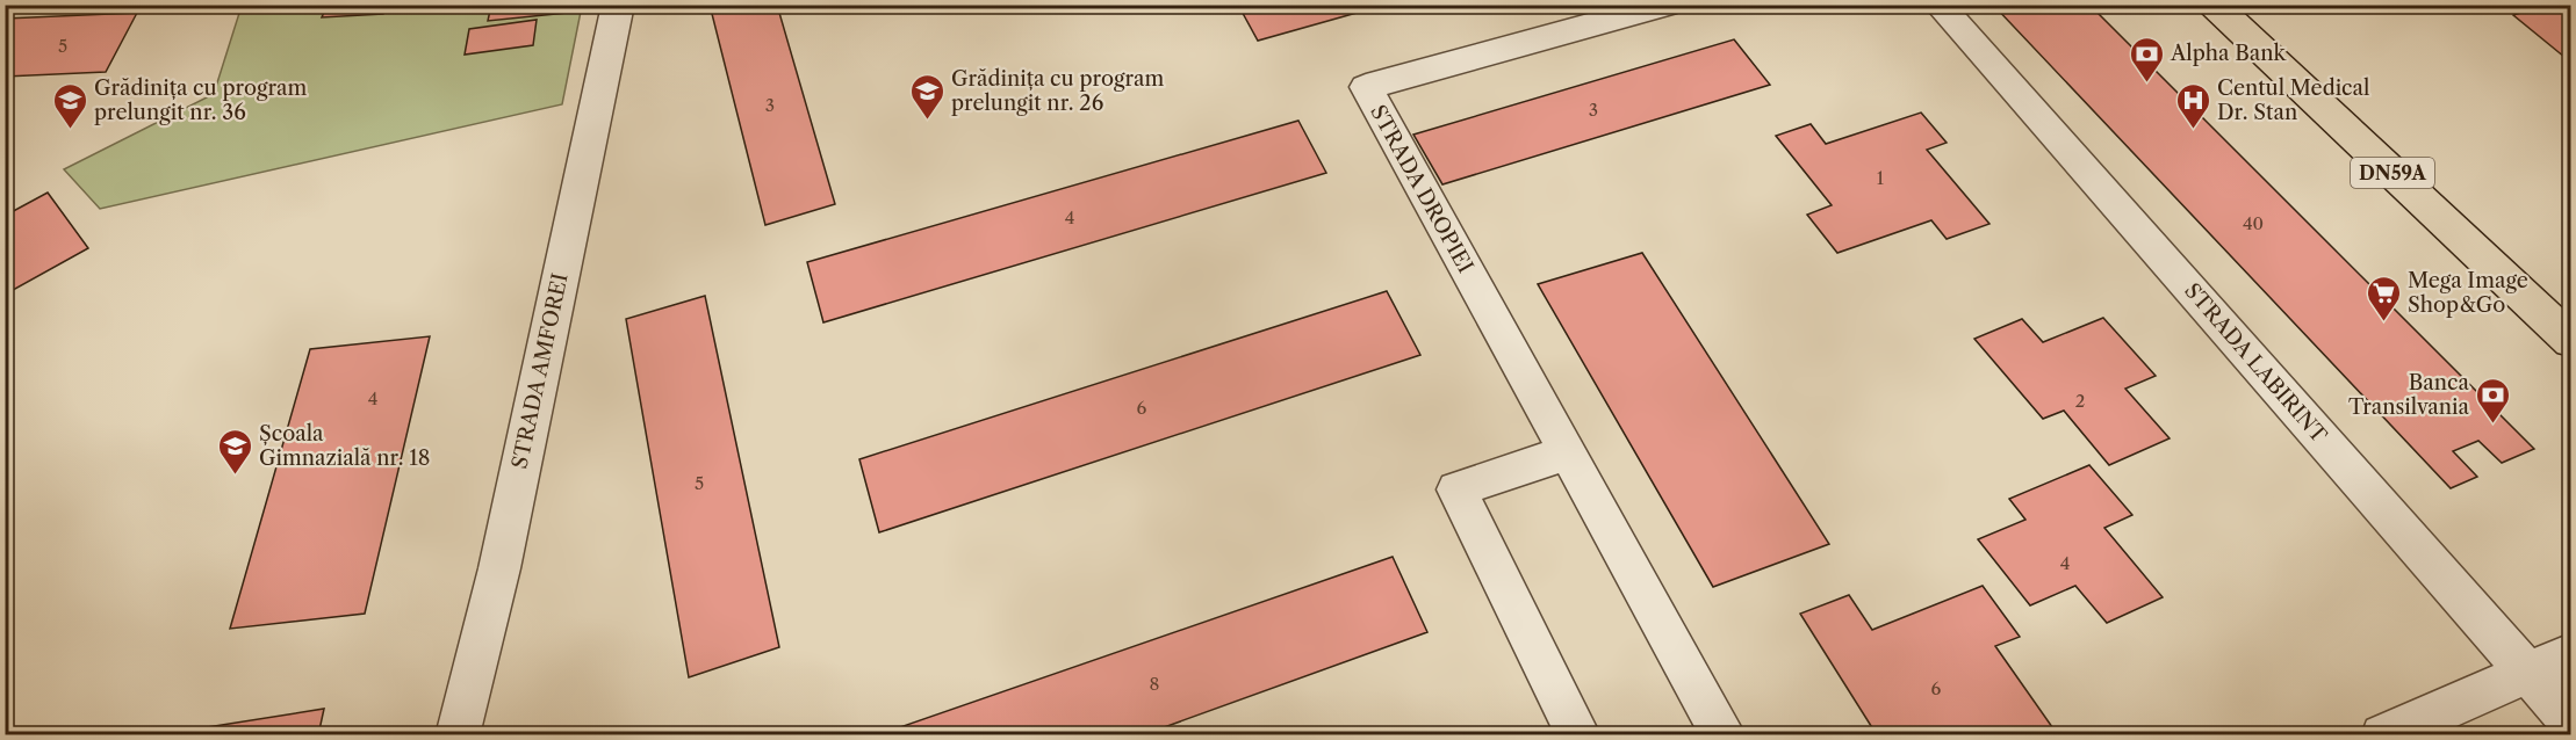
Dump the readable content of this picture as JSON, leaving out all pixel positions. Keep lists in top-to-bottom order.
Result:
{
  "streets": {
    "main road": ["DN59A"],
    "street": ["STRADA DROPIEI", "STRADA LABIRINT", "STRADA AMFOREI"]
  },
  "places": {
    "bank": ["Alpha Bank", "Banca Transilvania"],
    "school or university": ["Grădinița cu program prelungit nr. 26", "Grădinița cu program prelungit nr. 36", "Școala Gimnazială nr. 18"],
    "hospital": ["Centul Medical Dr. Stan"],
    "supermarket": ["Mega Image Shop&Go"]
  },
  "house_numbers": [
    "5",
    "3",
    "3",
    "1",
    "4",
    "40",
    "4",
    "2",
    "6",
    "5",
    "4",
    "8",
    "6"
  ]
}
